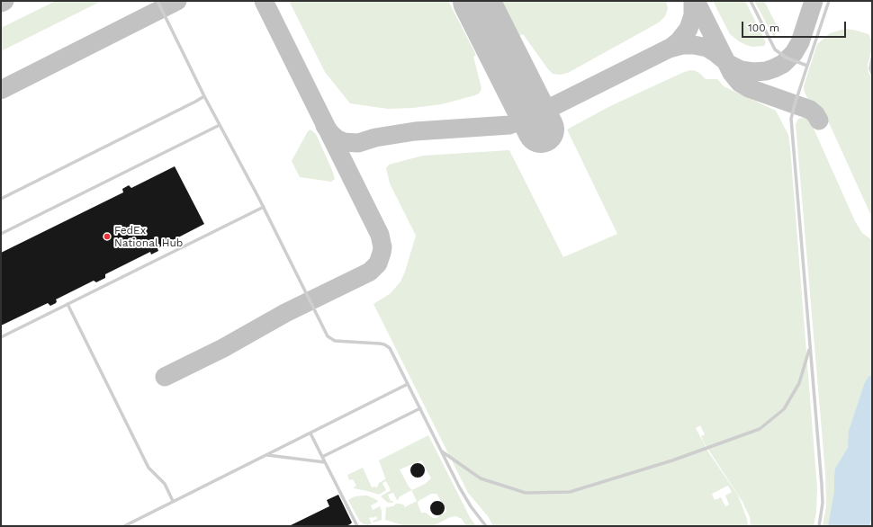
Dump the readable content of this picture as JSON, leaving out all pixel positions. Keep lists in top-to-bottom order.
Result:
{
  "places": ["FedEx National Hub"],
  "scale_bar": "100 m"
}
